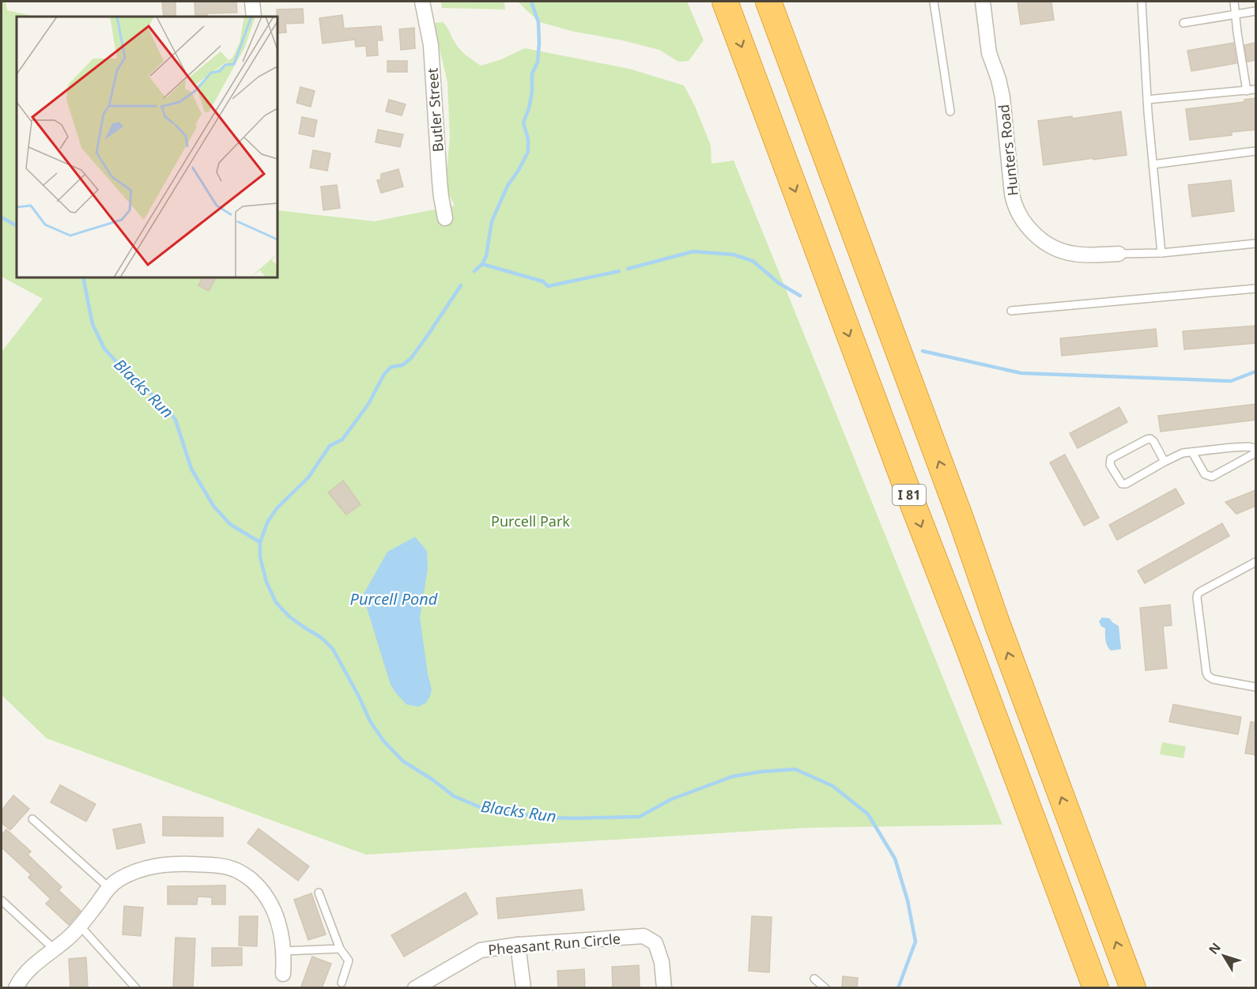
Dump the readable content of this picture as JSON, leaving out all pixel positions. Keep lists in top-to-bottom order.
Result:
{
  "streets": {
    "highway": ["I 81"],
    "street": ["Butler Street", "Hunters Road", "Pheasant Run Circle"]
  },
  "water": ["Blacks Run", "Purcell Pond"],
  "parks": ["Purcell Park"],
  "north": "top left"
}
